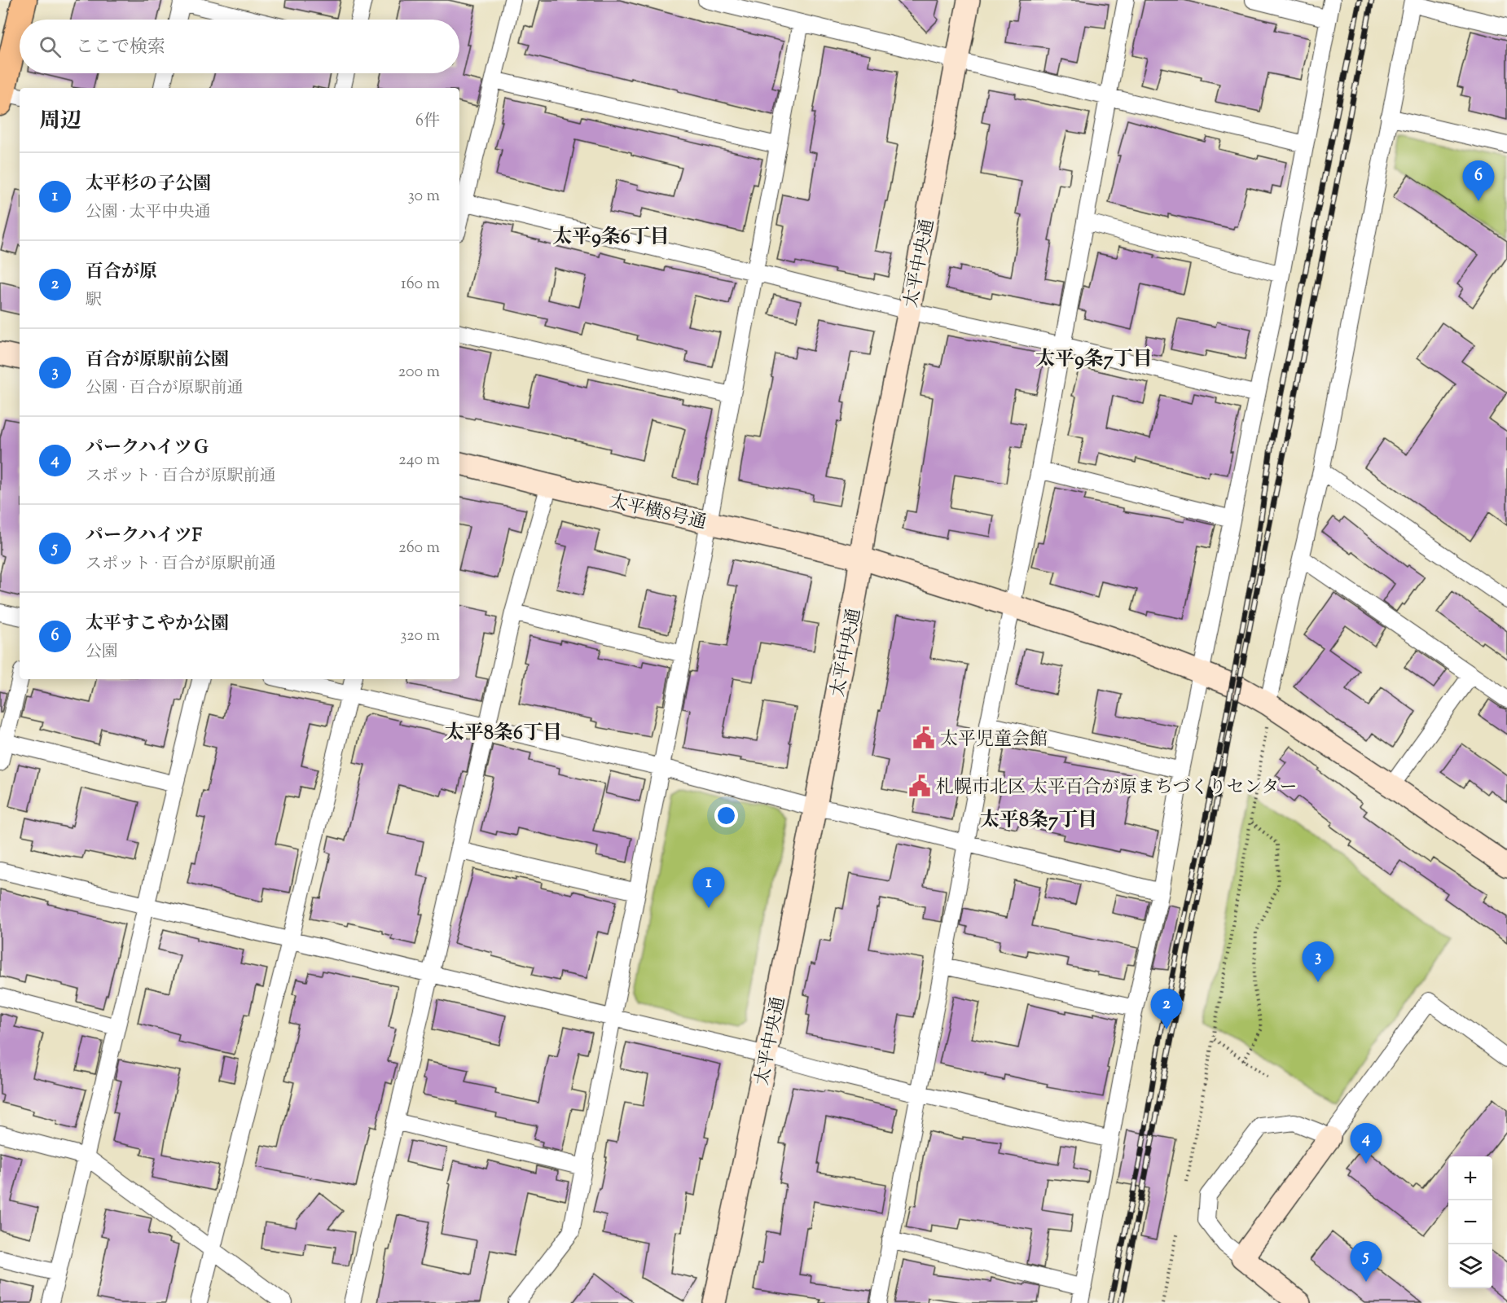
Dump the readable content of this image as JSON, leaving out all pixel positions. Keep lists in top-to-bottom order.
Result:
{
  "streets": {
    "street": ["太平中央通", "太平横8号通"]
  },
  "crossings": [
    ["太平中央通", "太平横8号通"]
  ],
  "districts": [
    "太平9条6丁目",
    "太平9条7丁目",
    "太平8条6丁目",
    "太平8条7丁目"
  ],
  "places": {
    "public building": ["太平児童会館", "札幌市北区 太平百合が原まちづくりセンター"]
  },
  "page": {
    "search": "ここで検索",
    "heading": ["周辺", "6件"],
    "list": [
      {
        "mark": "1",
        "name": "太平杉の子公園",
        "note": "公園 · 太平中央通",
        "value": "30 m"
      },
      {
        "mark": "2",
        "name": "百合が原",
        "note": "駅",
        "value": "160 m"
      },
      {
        "mark": "3",
        "name": "百合が原駅前公園",
        "note": "公園 · 百合が原駅前通",
        "value": "200 m"
      },
      {
        "mark": "4",
        "name": "パークハイツＧ",
        "note": "スポット · 百合が原駅前通",
        "value": "240 m"
      },
      {
        "mark": "5",
        "name": "パークハイツF",
        "note": "スポット · 百合が原駅前通",
        "value": "260 m"
      },
      {
        "mark": "6",
        "name": "太平すこやか公園",
        "note": "公園",
        "value": "320 m"
      }
    ],
    "pins": [
      "6",
      "1",
      "3",
      "2",
      "4",
      "5"
    ],
    "map_buttons": ["+", "−"]
  }
}
